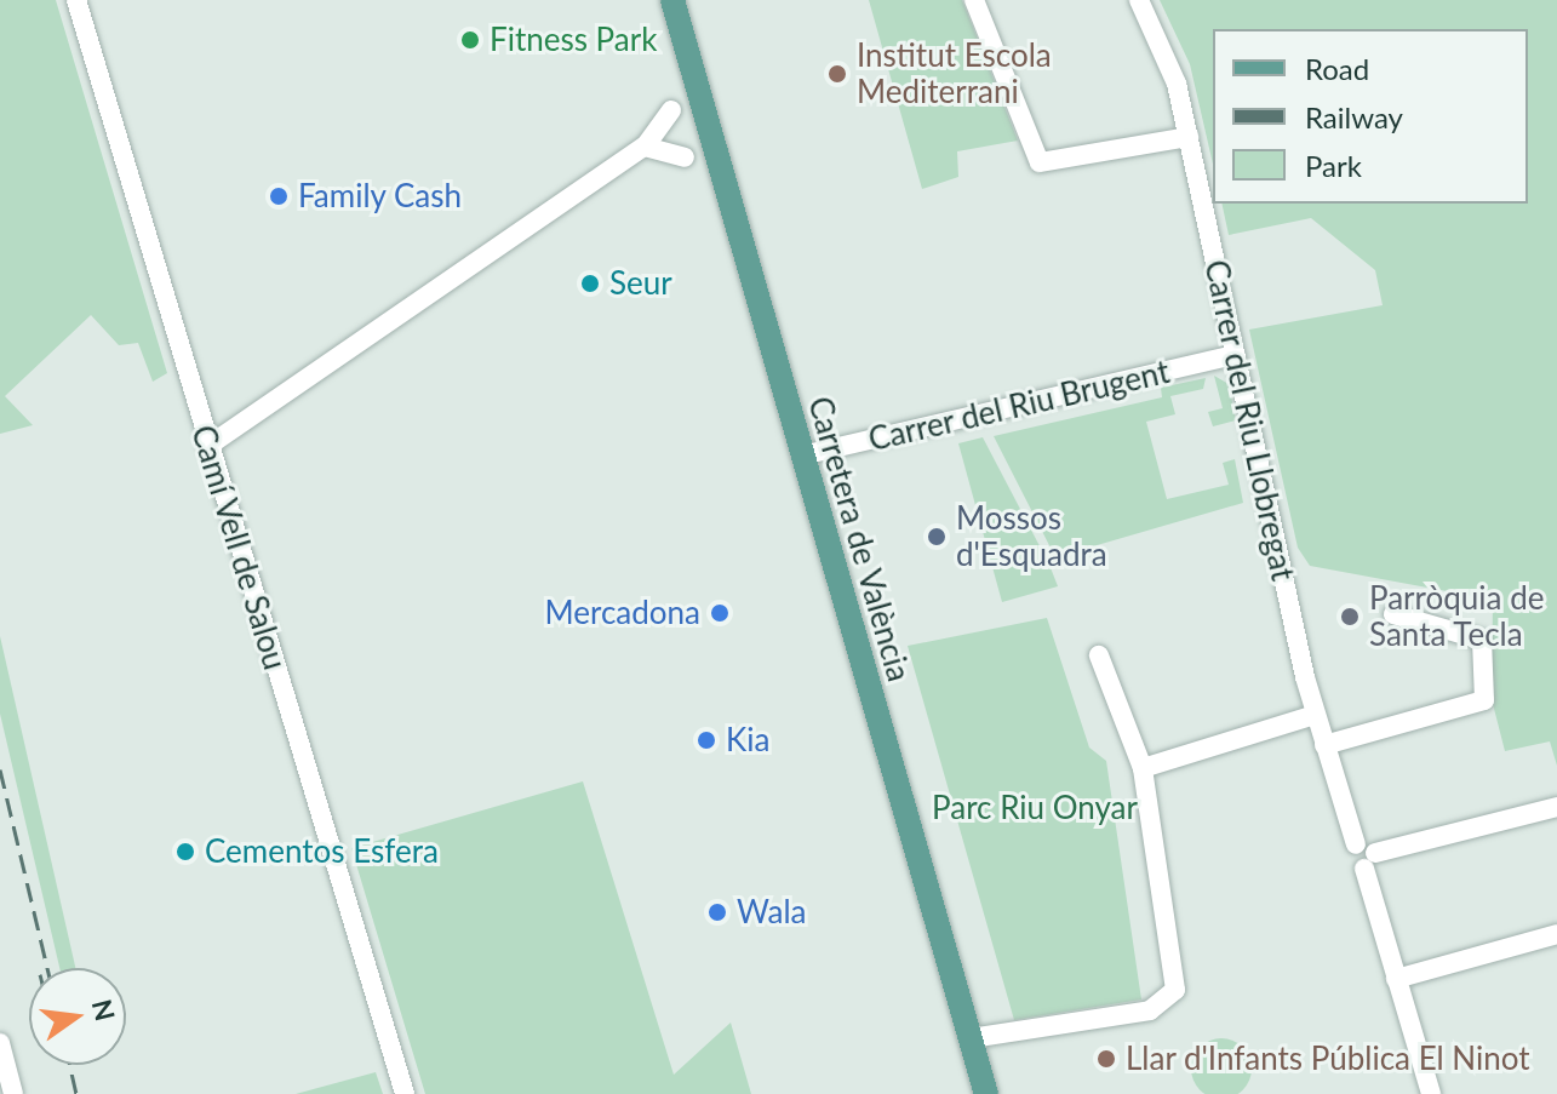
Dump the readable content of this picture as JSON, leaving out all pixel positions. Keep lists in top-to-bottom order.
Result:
{
  "streets": {
    "main road": ["Carretera de València"],
    "street": ["Carrer del Riu Brugent", "Carrer del Riu Llobregat", "Camí Vell de Salou"]
  },
  "crossings": [
    ["Carrer del Riu Brugent", "Carrer del Riu Llobregat"],
    ["Carrer del Riu Brugent", "Carretera de València"]
  ],
  "parks": ["Parc Riu Onyar"],
  "places": [
    "Fitness Park",
    "Institut Escola Mediterrani",
    "Family Cash",
    "Seur",
    "Mossos d'Esquadra",
    "Mercadona",
    "Parròquia de Santa Tecla",
    "Kia",
    "Cementos Esfera",
    "Wala",
    "Llar d'Infants Pública El Ninot"
  ],
  "legend": ["Road", "Railway", "Park"],
  "north": "right"
}
